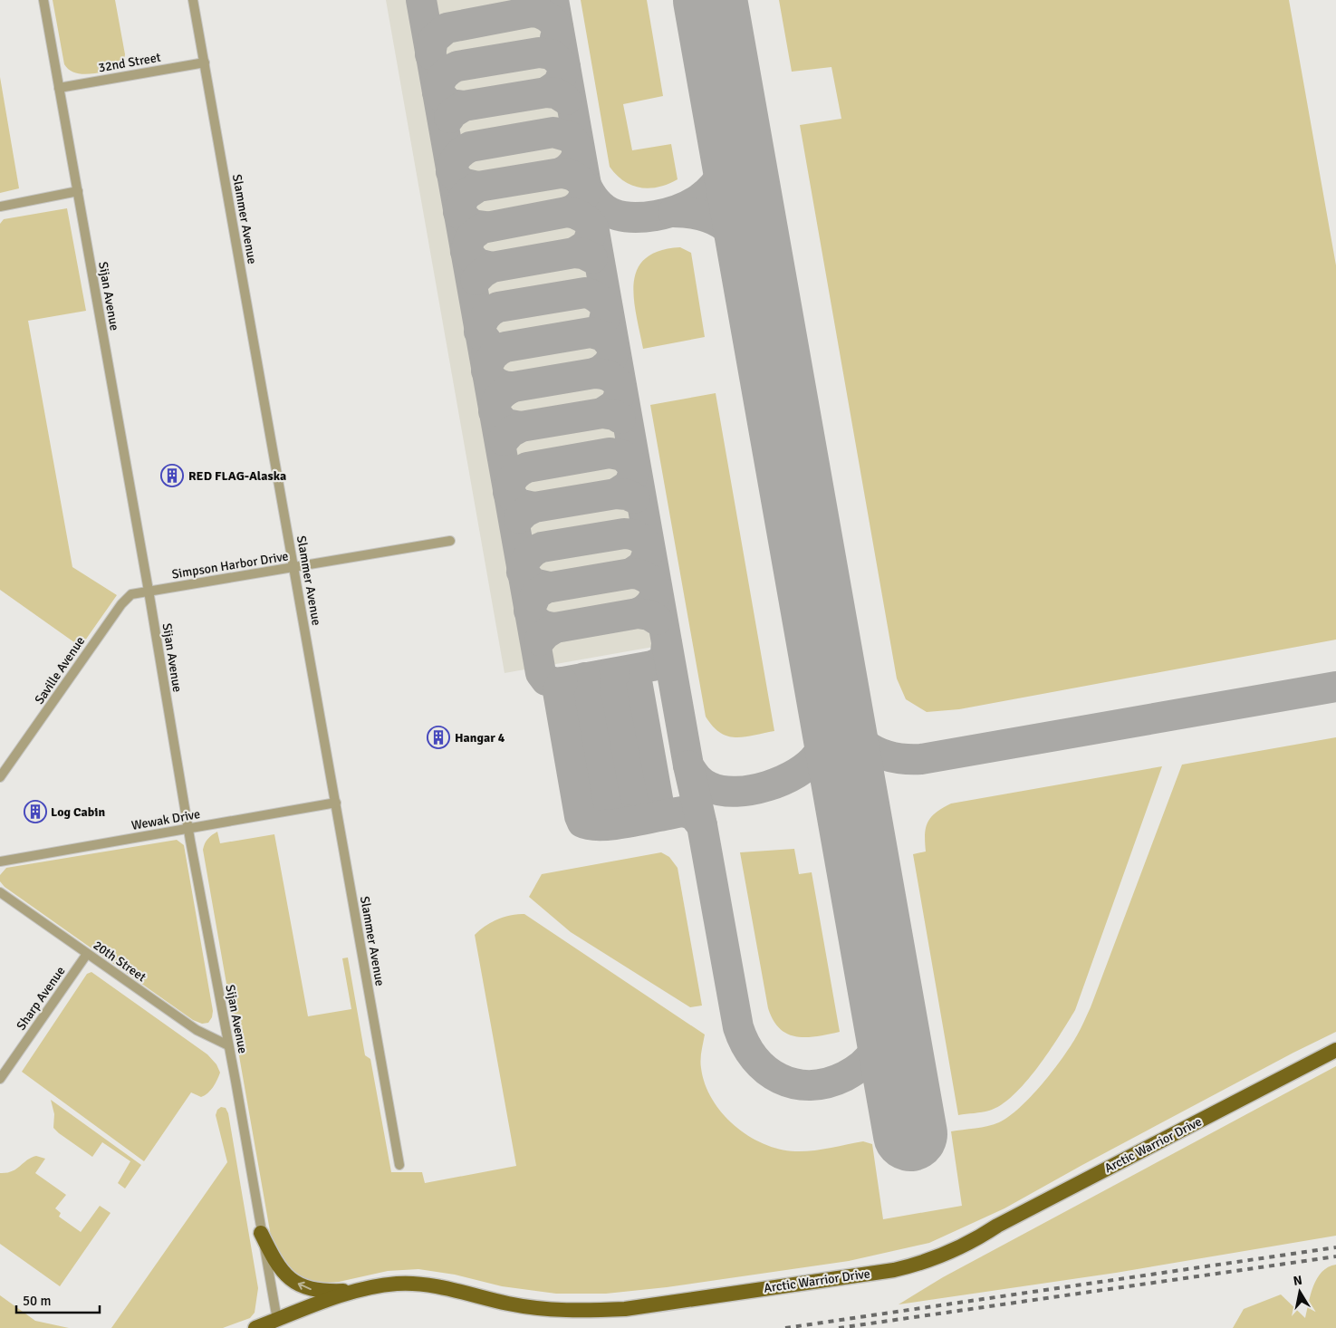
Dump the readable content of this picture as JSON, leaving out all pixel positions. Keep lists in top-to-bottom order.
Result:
{
  "streets": {
    "main road": ["Arctic Warrior Drive"],
    "street": [
      "32nd Street",
      "Slammer Avenue",
      "Sijan Avenue",
      "Simpson Harbor Drive",
      "Saville Avenue",
      "Wewak Drive",
      "20th Street",
      "Sharp Avenue"
    ]
  },
  "crossings": [
    ["32nd Street", "Slammer Avenue"],
    ["32nd Street", "Sijan Avenue"],
    ["Slammer Avenue", "Simpson Harbor Drive"],
    ["Slammer Avenue", "Wewak Drive"],
    ["Sijan Avenue", "Simpson Harbor Drive"],
    ["Sijan Avenue", "Saville Avenue"],
    ["Sijan Avenue", "Wewak Drive"],
    ["Sijan Avenue", "20th Street"],
    ["Sijan Avenue", "Arctic Warrior Drive"],
    ["Simpson Harbor Drive", "Saville Avenue"],
    ["20th Street", "Sharp Avenue"]
  ],
  "places": {
    "building": ["RED FLAG-Alaska", "Hangar 4", "Log Cabin"]
  },
  "scale_bar": "50 m",
  "north": "top"
}
